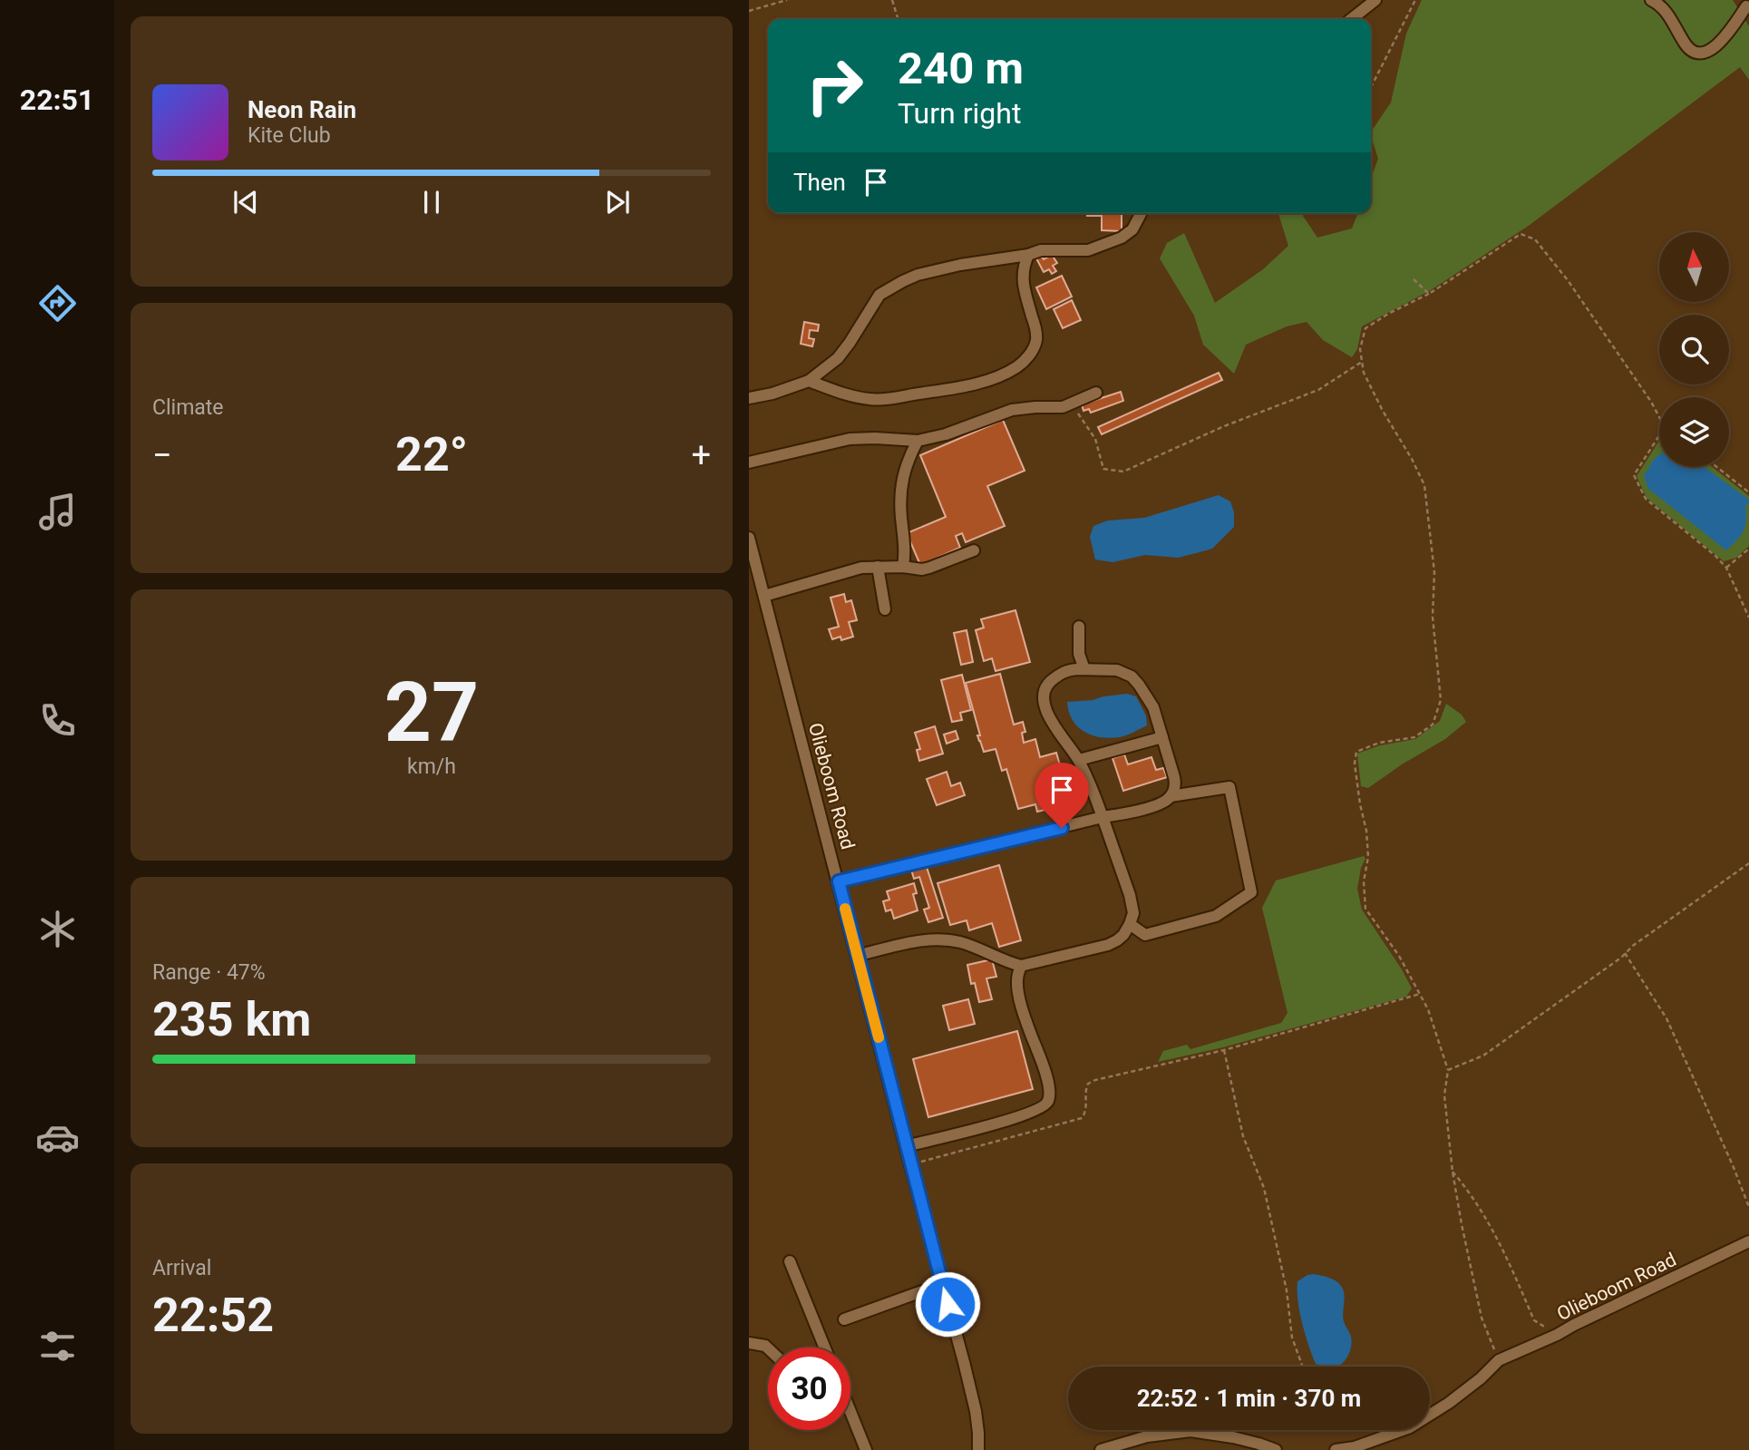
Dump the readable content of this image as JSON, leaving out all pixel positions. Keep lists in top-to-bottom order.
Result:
{
  "streets": {
    "street": ["Olieboom Road"]
  },
  "north": "top",
  "page": {
    "tabs": "22:51",
    "turn": ["240 m", "Turn right"],
    "song": ["Neon Rain", "Kite Club"],
    "then": "Then",
    "tile": [
      "Climate",
      ["27", "km/h"],
      ["Range · 47%", "235 km"],
      ["Arrival", "22:52"]
    ],
    "heat": ["−", "22°", "+"],
    "limit": "30",
    "trip": "22:52 · 1 min · 370 m"
  }
}
